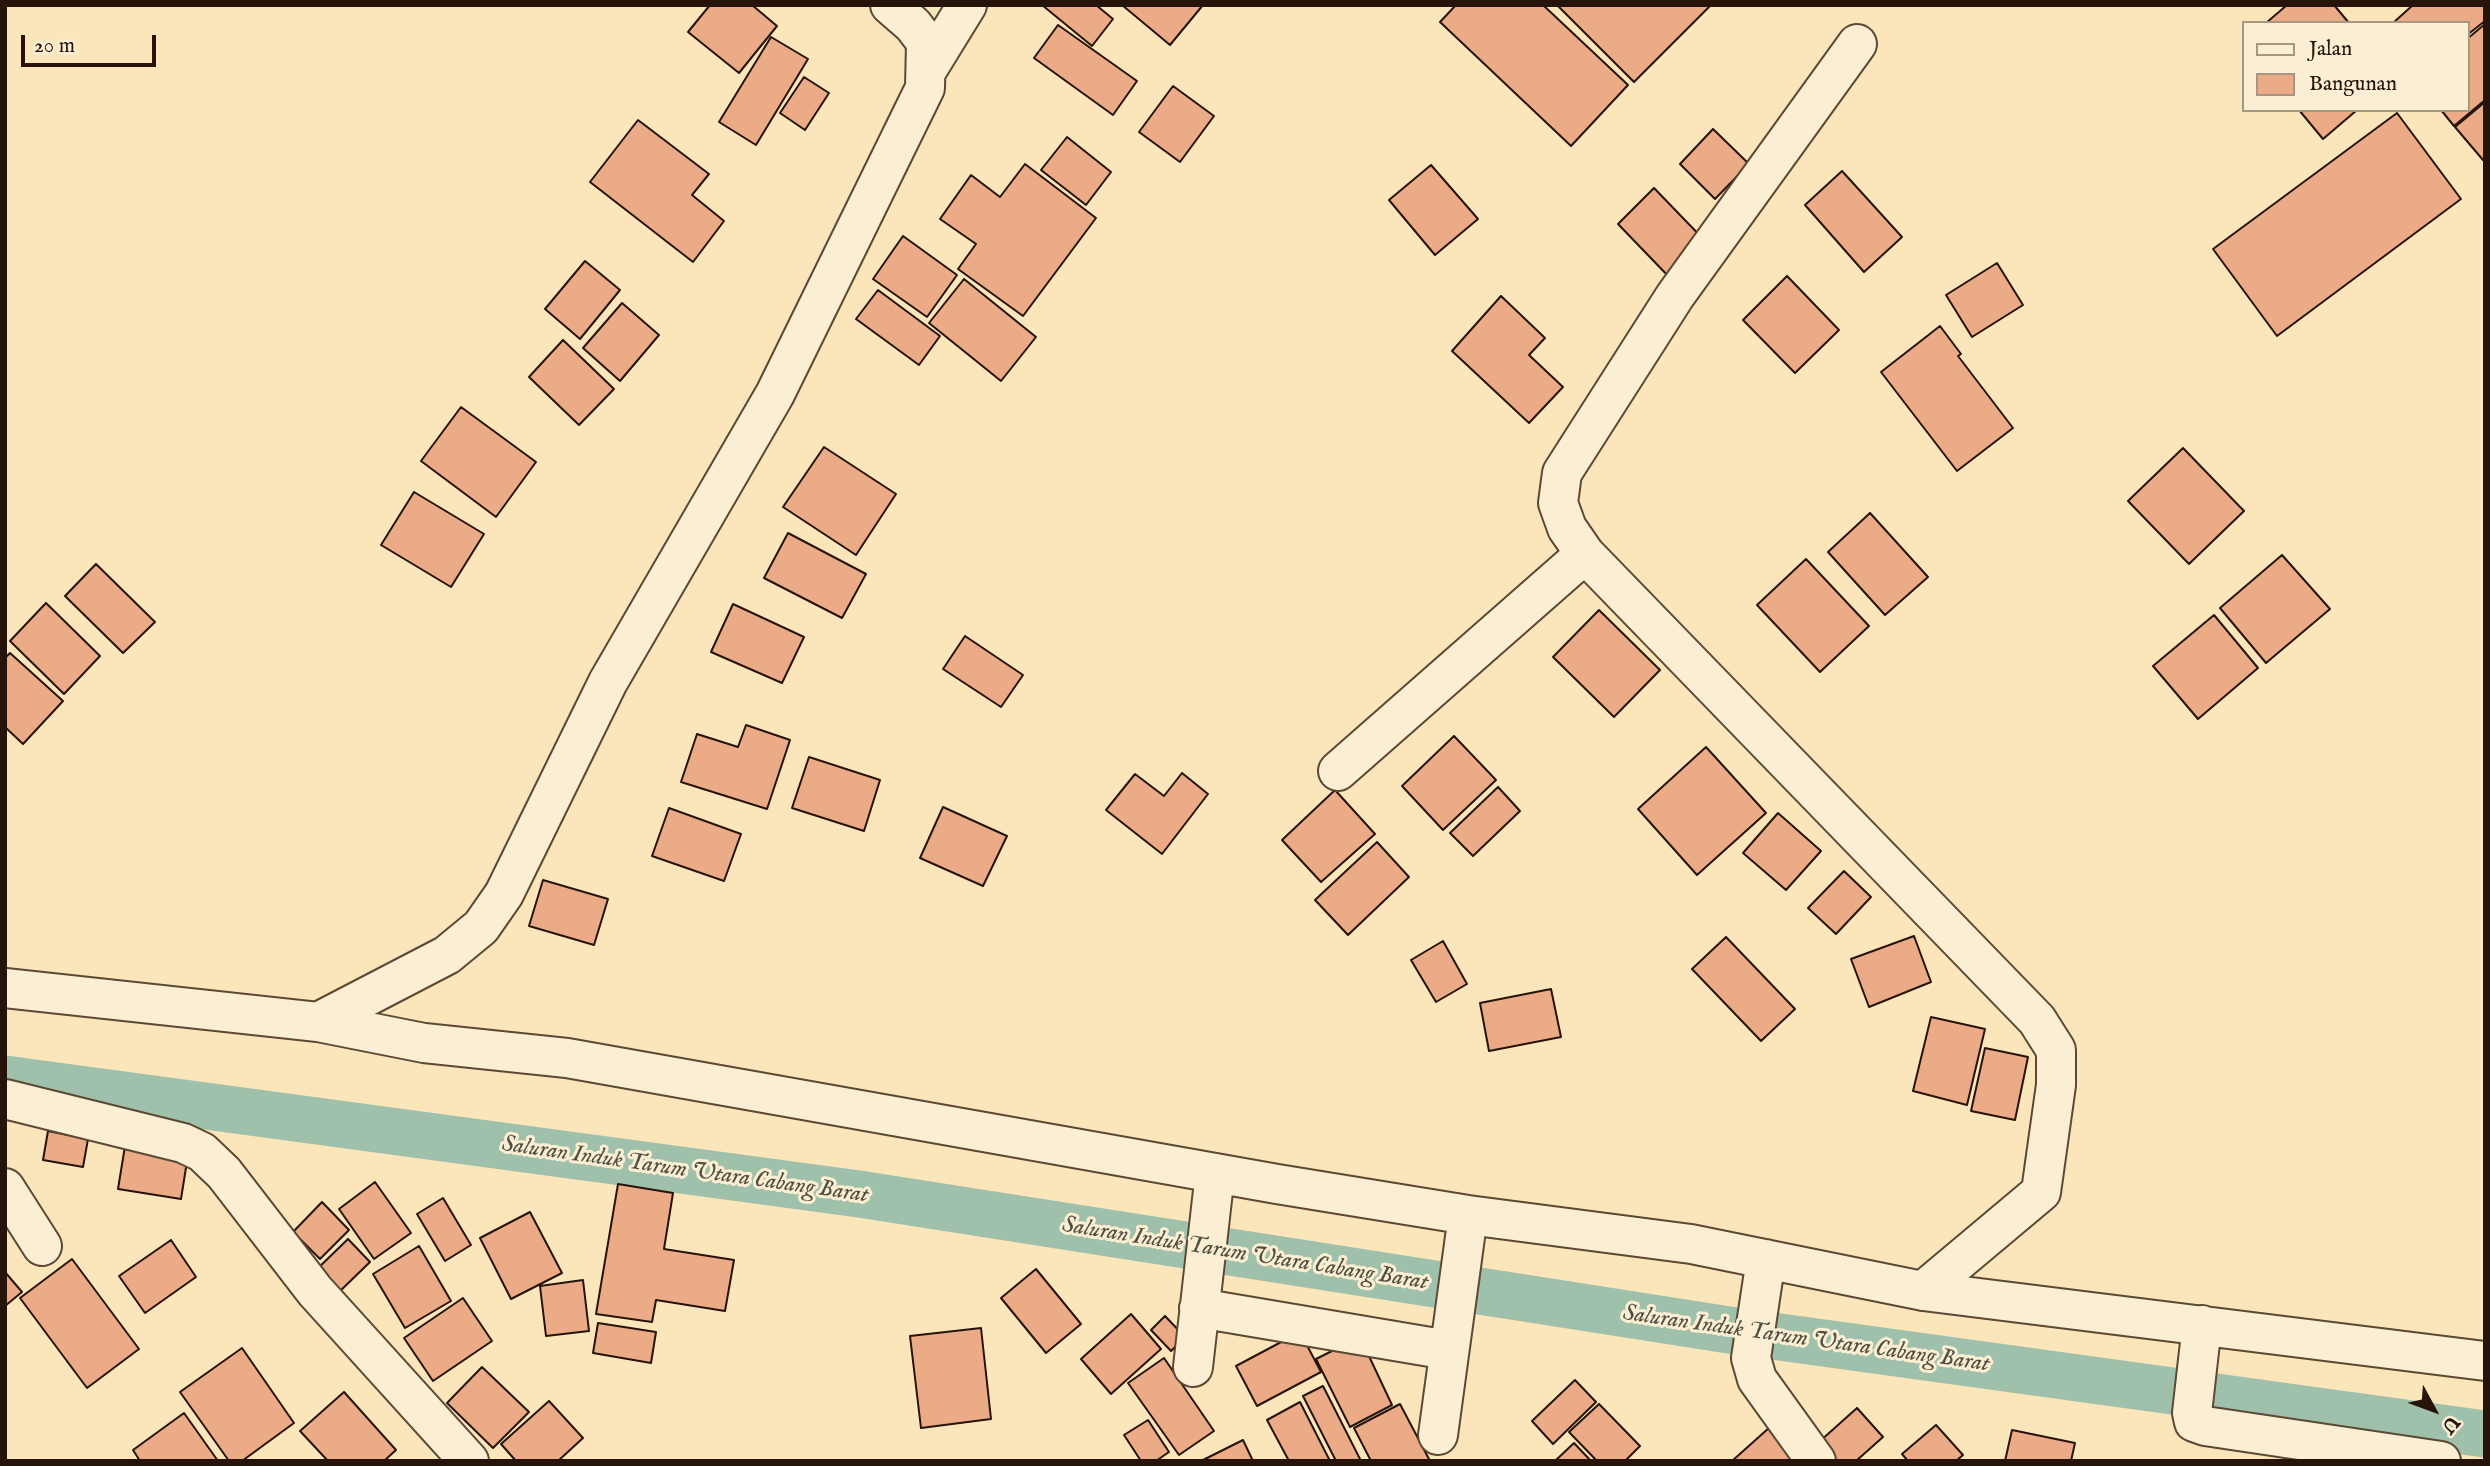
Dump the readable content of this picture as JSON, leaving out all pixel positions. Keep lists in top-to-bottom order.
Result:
{
  "water": ["Saluran Induk Tarum Utara Cabang Barat"],
  "legend": ["Jalan", "Bangunan"],
  "scale_bar": "20 m",
  "north": "bottom right"
}
